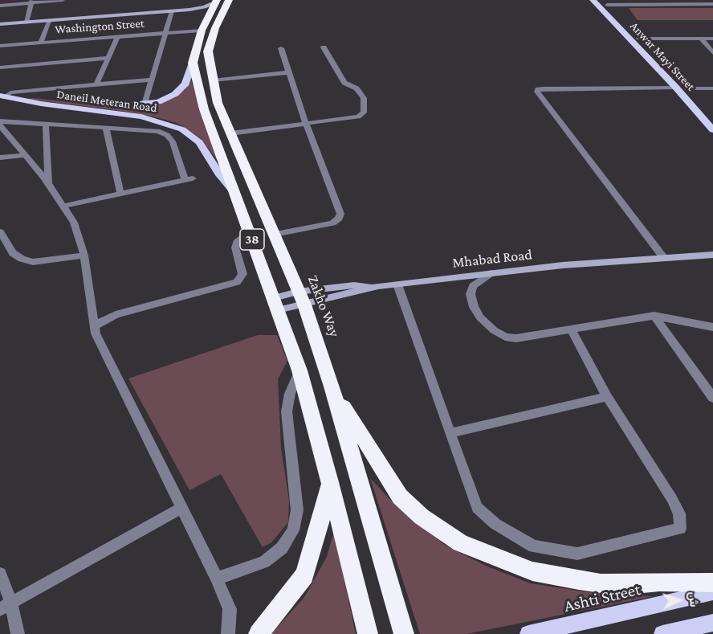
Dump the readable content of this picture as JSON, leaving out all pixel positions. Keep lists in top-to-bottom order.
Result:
{
  "streets": {
    "highway": ["38", "Zakho Way"],
    "main road": [
      "Anwar Mayi Street",
      "Daneil Meteran Road",
      "Mhabad Road",
      "Ashti Street"
    ],
    "street": ["Washington Street"]
  },
  "crossings": [
    ["Washington Street", "38"],
    ["Daneil Meteran Road", "38"],
    ["38", "Mhabad Road"],
    ["38", "Zakho Way"],
    ["Mhabad Road", "Zakho Way"]
  ],
  "north": "right"
}
